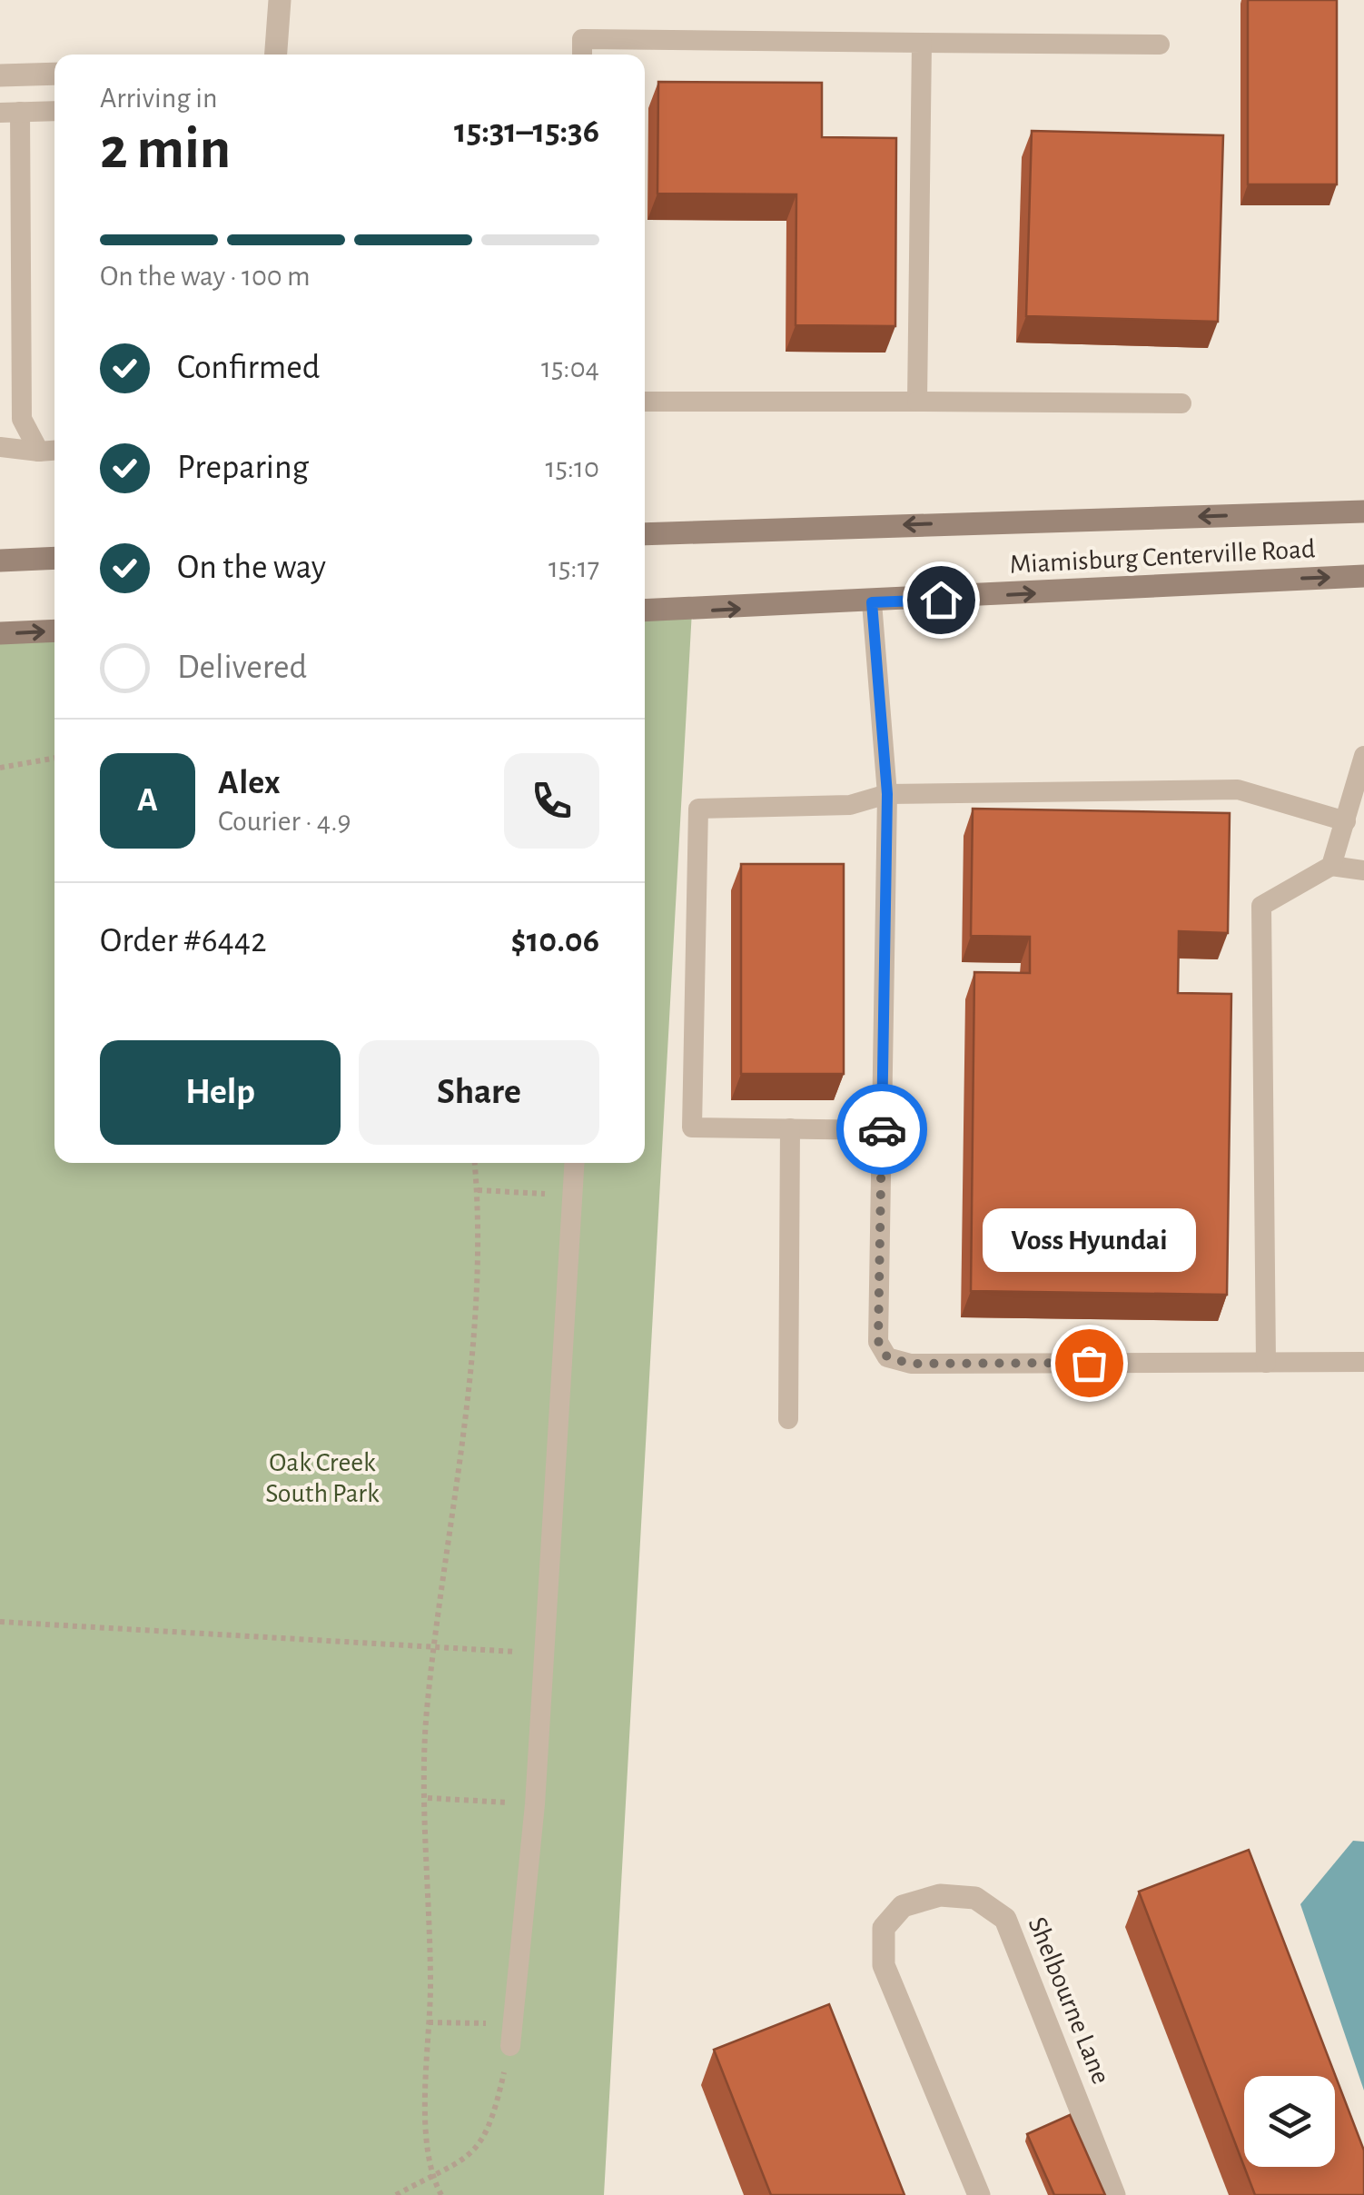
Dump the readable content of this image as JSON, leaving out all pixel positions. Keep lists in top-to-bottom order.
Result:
{
  "streets": {
    "main road": ["Miamisburg Centerville Road"],
    "street": ["Shelbourne Lane"]
  },
  "parks": ["Oak Creek South Park"],
  "places": ["Voss Hyundai"],
  "page": {
    "heading": ["2 min", "Arriving in", "15:31–15:36"],
    "panel": [
      "Alex",
      "Courier · 4.9",
      "Order #6442",
      "$10.06"
    ],
    "bar": "On the way · 100 m",
    "list": [
      ["Confirmed", "15:04"],
      ["Preparing", "15:10"],
      ["On the way", "15:17"],
      "Delivered"
    ],
    "round": "A",
    "buttons": ["Help", "Share"],
    "bubble": "Voss Hyundai"
  }
}
